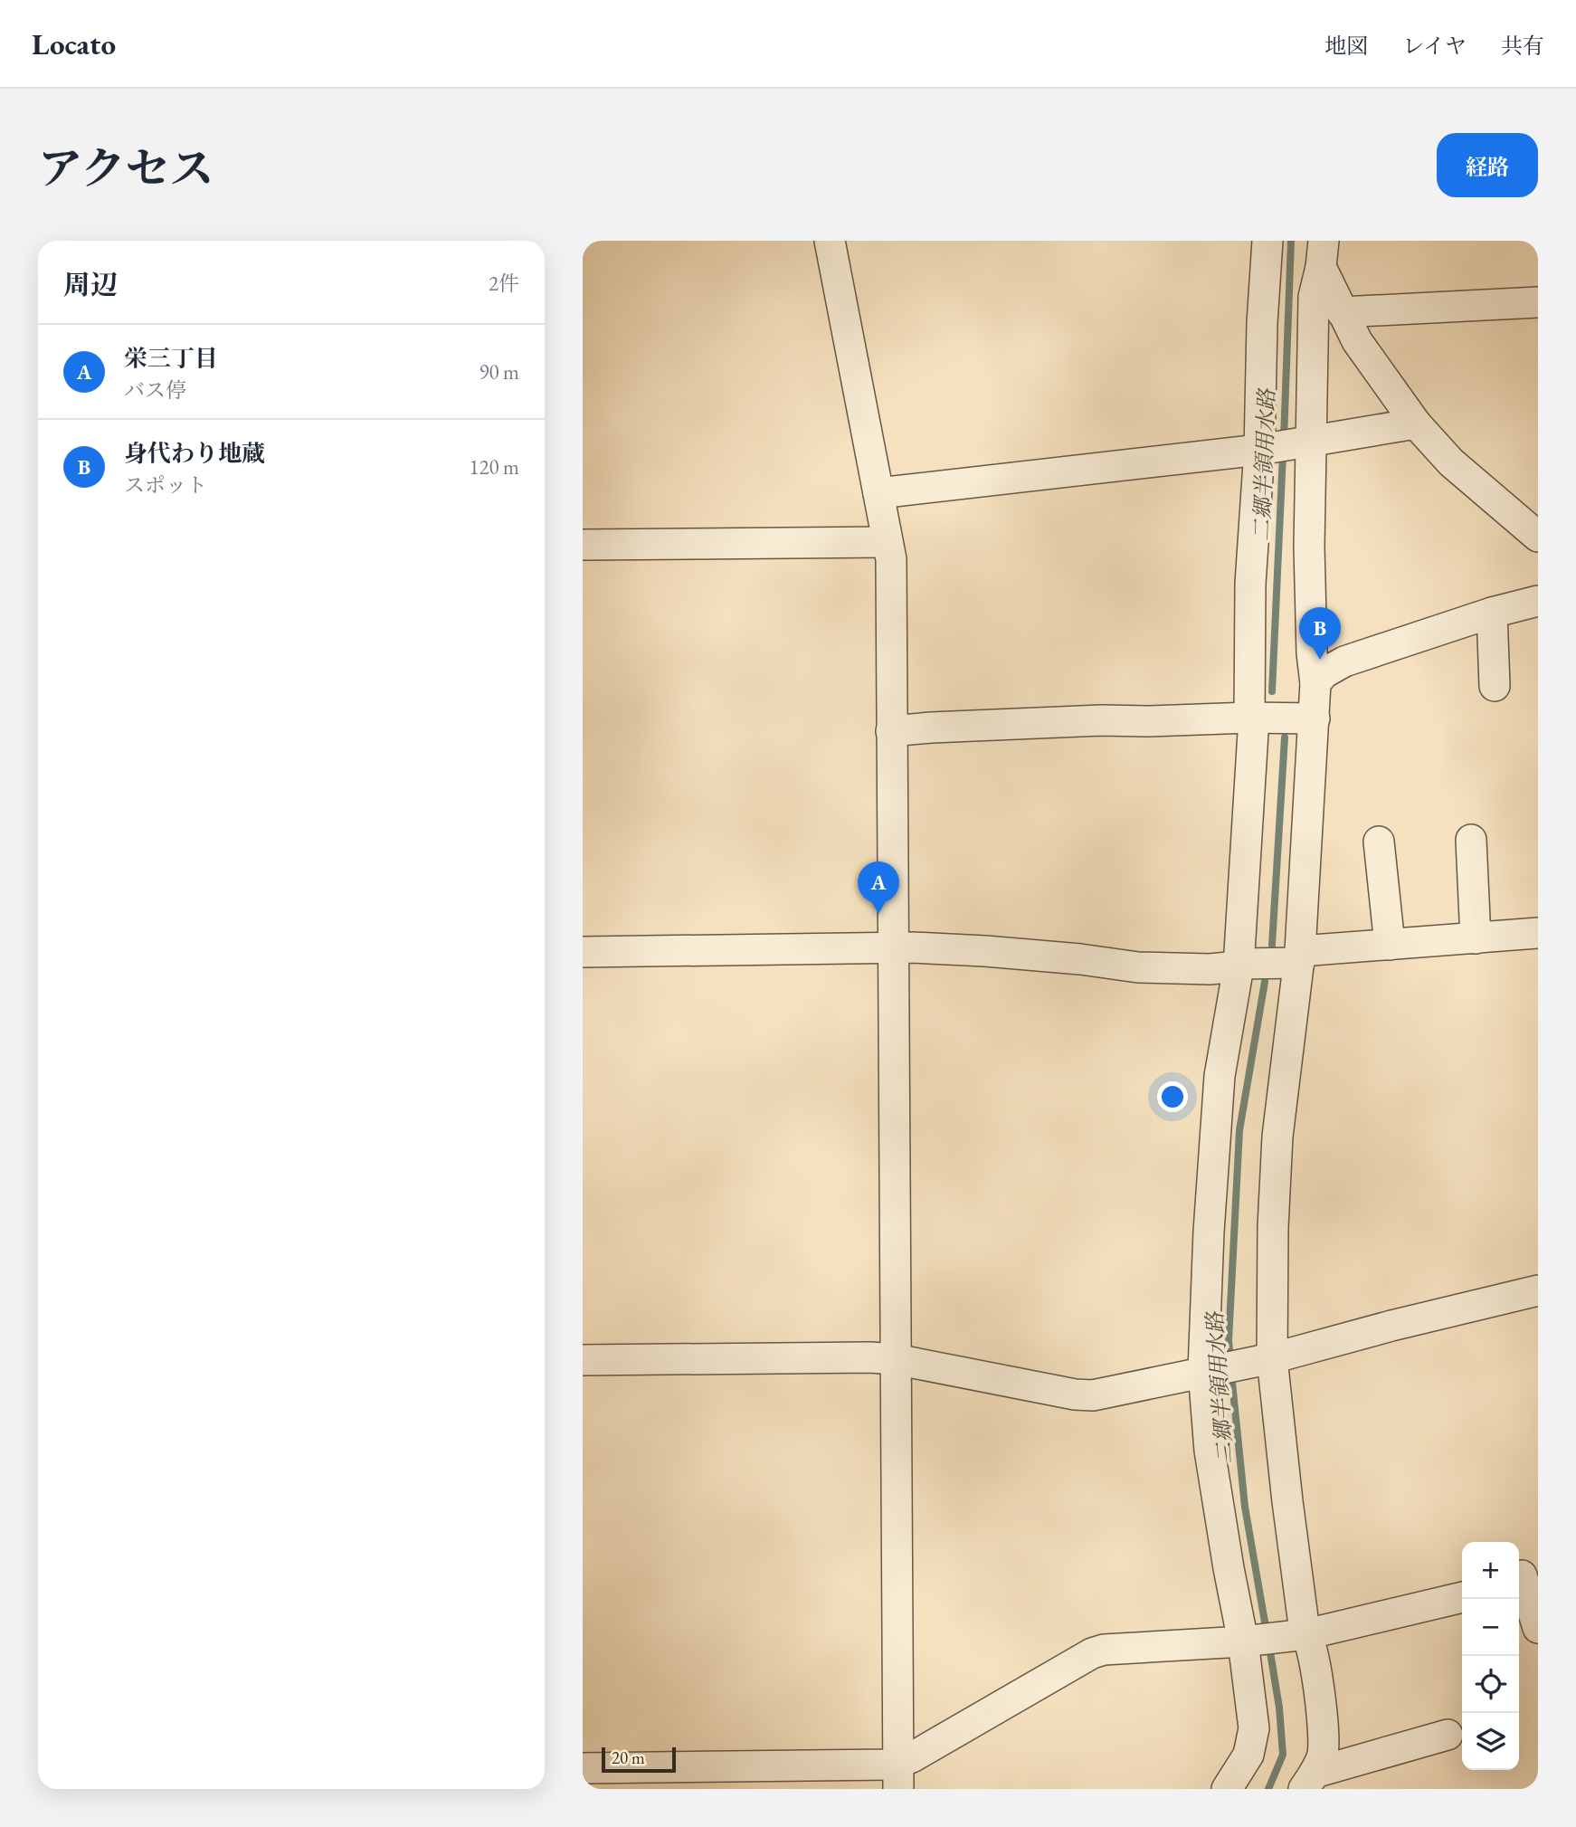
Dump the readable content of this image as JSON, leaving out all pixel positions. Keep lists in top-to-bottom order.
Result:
{
  "water": ["二郷半領用水路"],
  "scale_bar": "20 m",
  "page": {
    "header": "Locato",
    "nav": ["地図", "レイヤ", "共有"],
    "title": "アクセス",
    "buttons": "経路",
    "heading": ["周辺", "2件"],
    "list": [
      {
        "mark": "A",
        "name": "栄三丁目",
        "note": "バス停",
        "value": "90 m"
      },
      {
        "mark": "B",
        "name": "身代わり地蔵",
        "note": "スポット",
        "value": "120 m"
      }
    ],
    "pins": ["B", "A"],
    "map_buttons": ["+", "−"],
    "scale": "20 m"
  }
}
